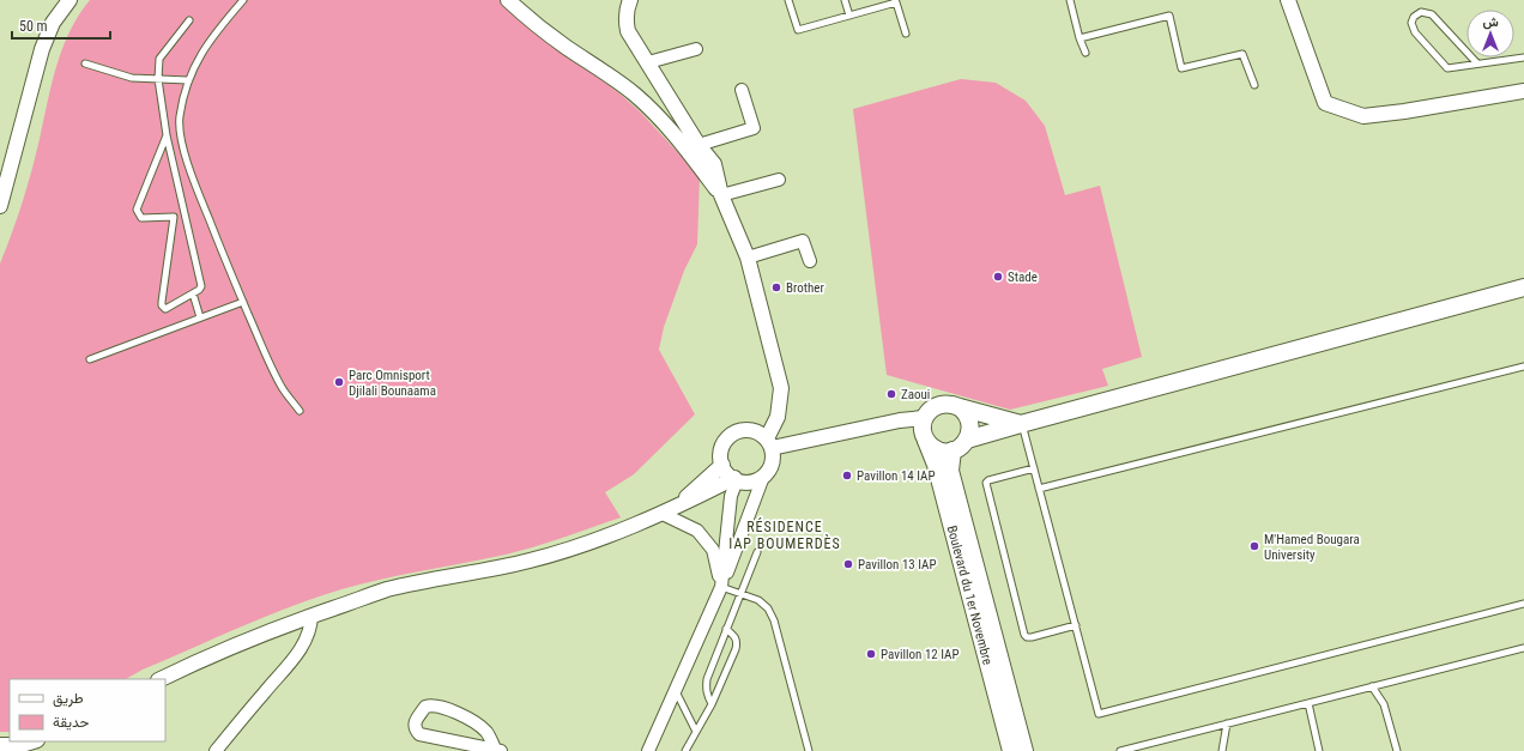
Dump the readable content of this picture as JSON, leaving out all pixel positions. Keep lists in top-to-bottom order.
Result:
{
  "streets": {
    "main road": ["Boulevard du 1er Novembre"]
  },
  "districts": ["RÉSIDENCE IAP BOUMERDÈS"],
  "places": [
    "Stade",
    "Brother",
    "Parc Omnisport Djilali Bounaama",
    "Zaoui",
    "Pavillon 14 IAP",
    "M'Hamed Bougara University",
    "Pavillon 13 IAP",
    "Pavillon 12 IAP"
  ],
  "legend": ["طريق", "حديقة"],
  "scale_bar": "50 m",
  "north": "top"
}
